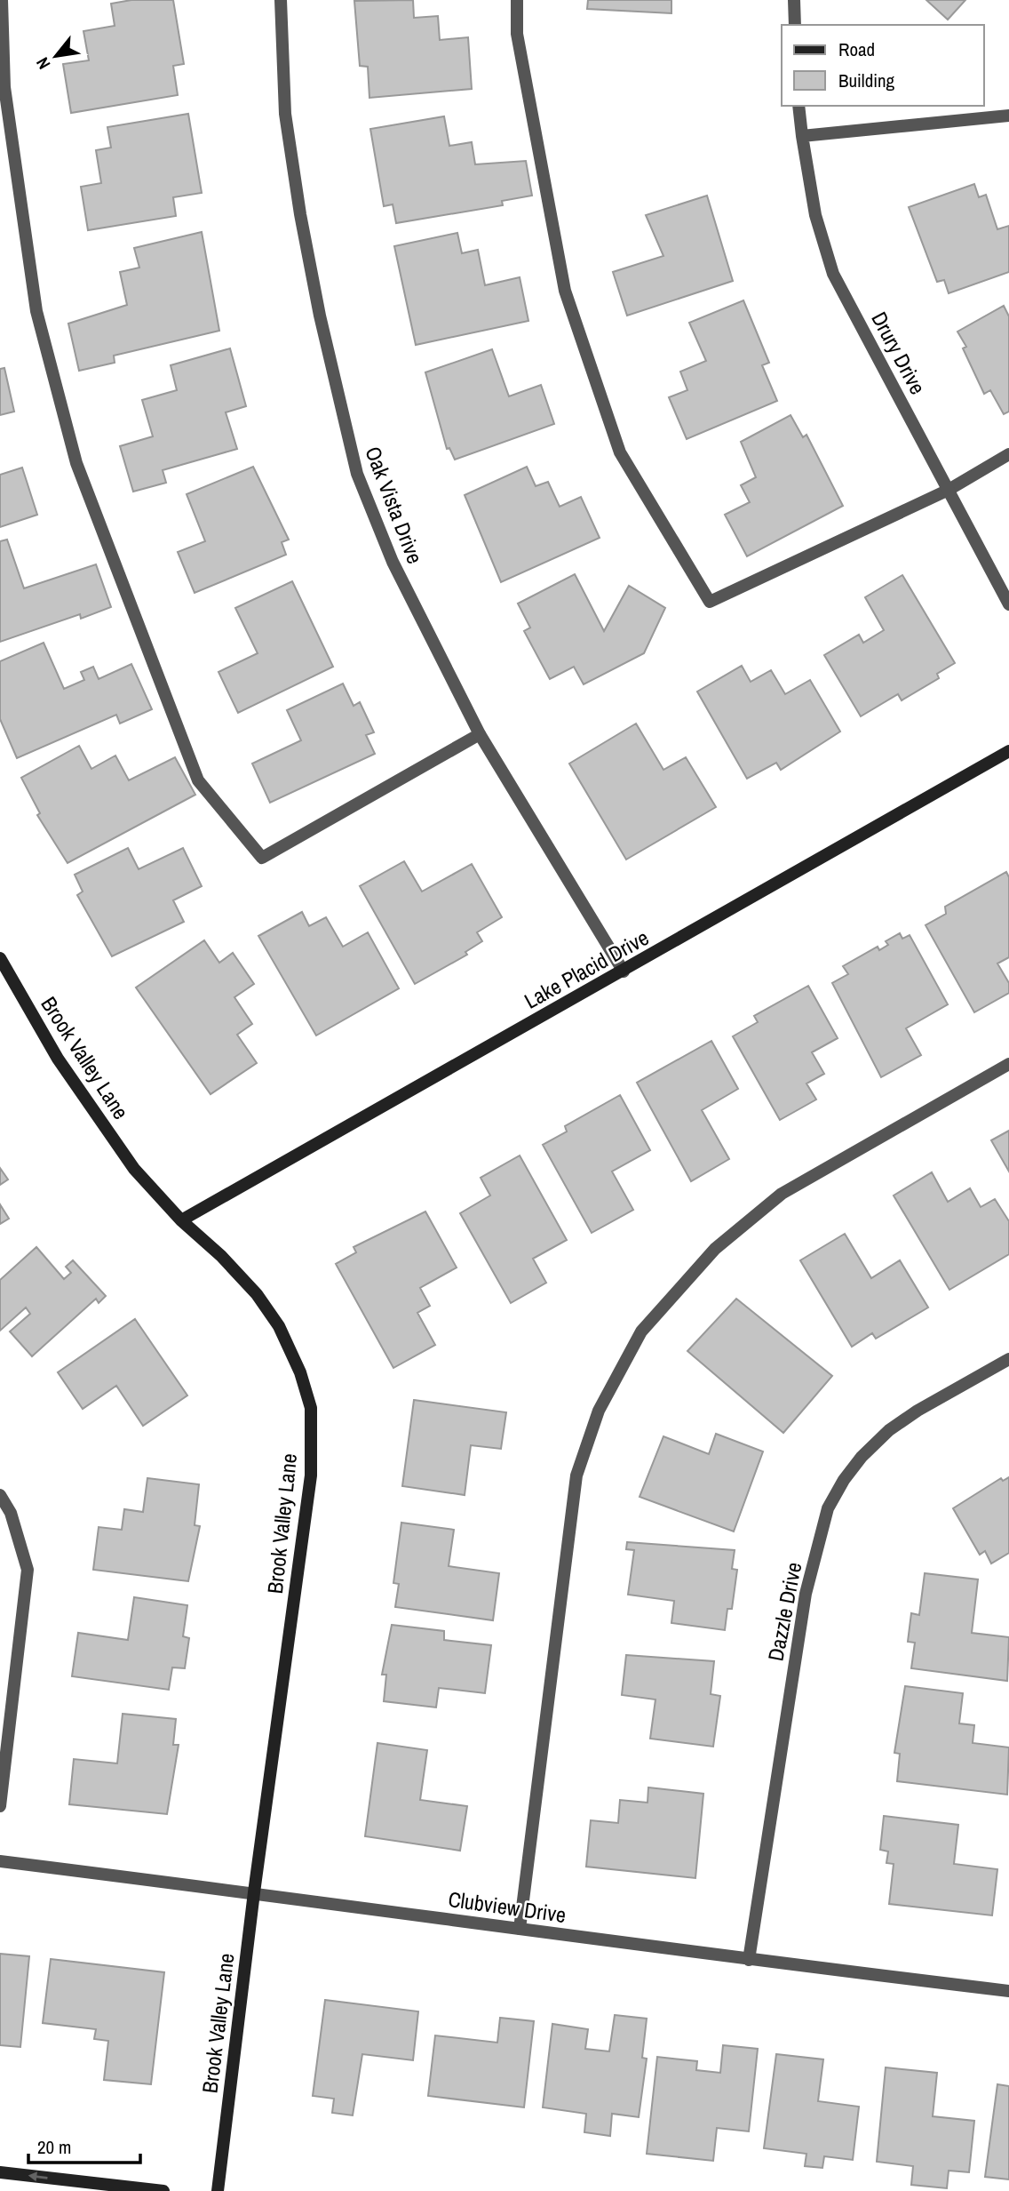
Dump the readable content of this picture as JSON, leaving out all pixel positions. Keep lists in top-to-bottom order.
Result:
{
  "streets": {
    "street": [
      "Drury Drive",
      "Oak Vista Drive",
      "Lake Placid Drive",
      "Brook Valley Lane",
      "Dazzle Drive",
      "Clubview Drive"
    ]
  },
  "crossings": [
    ["Oak Vista Drive", "Lake Placid Drive"],
    ["Lake Placid Drive", "Brook Valley Lane"],
    ["Brook Valley Lane", "Clubview Drive"],
    ["Dazzle Drive", "Clubview Drive"]
  ],
  "legend": ["Road", "Building"],
  "scale_bar": "20 m",
  "north": "bottom left"
}
